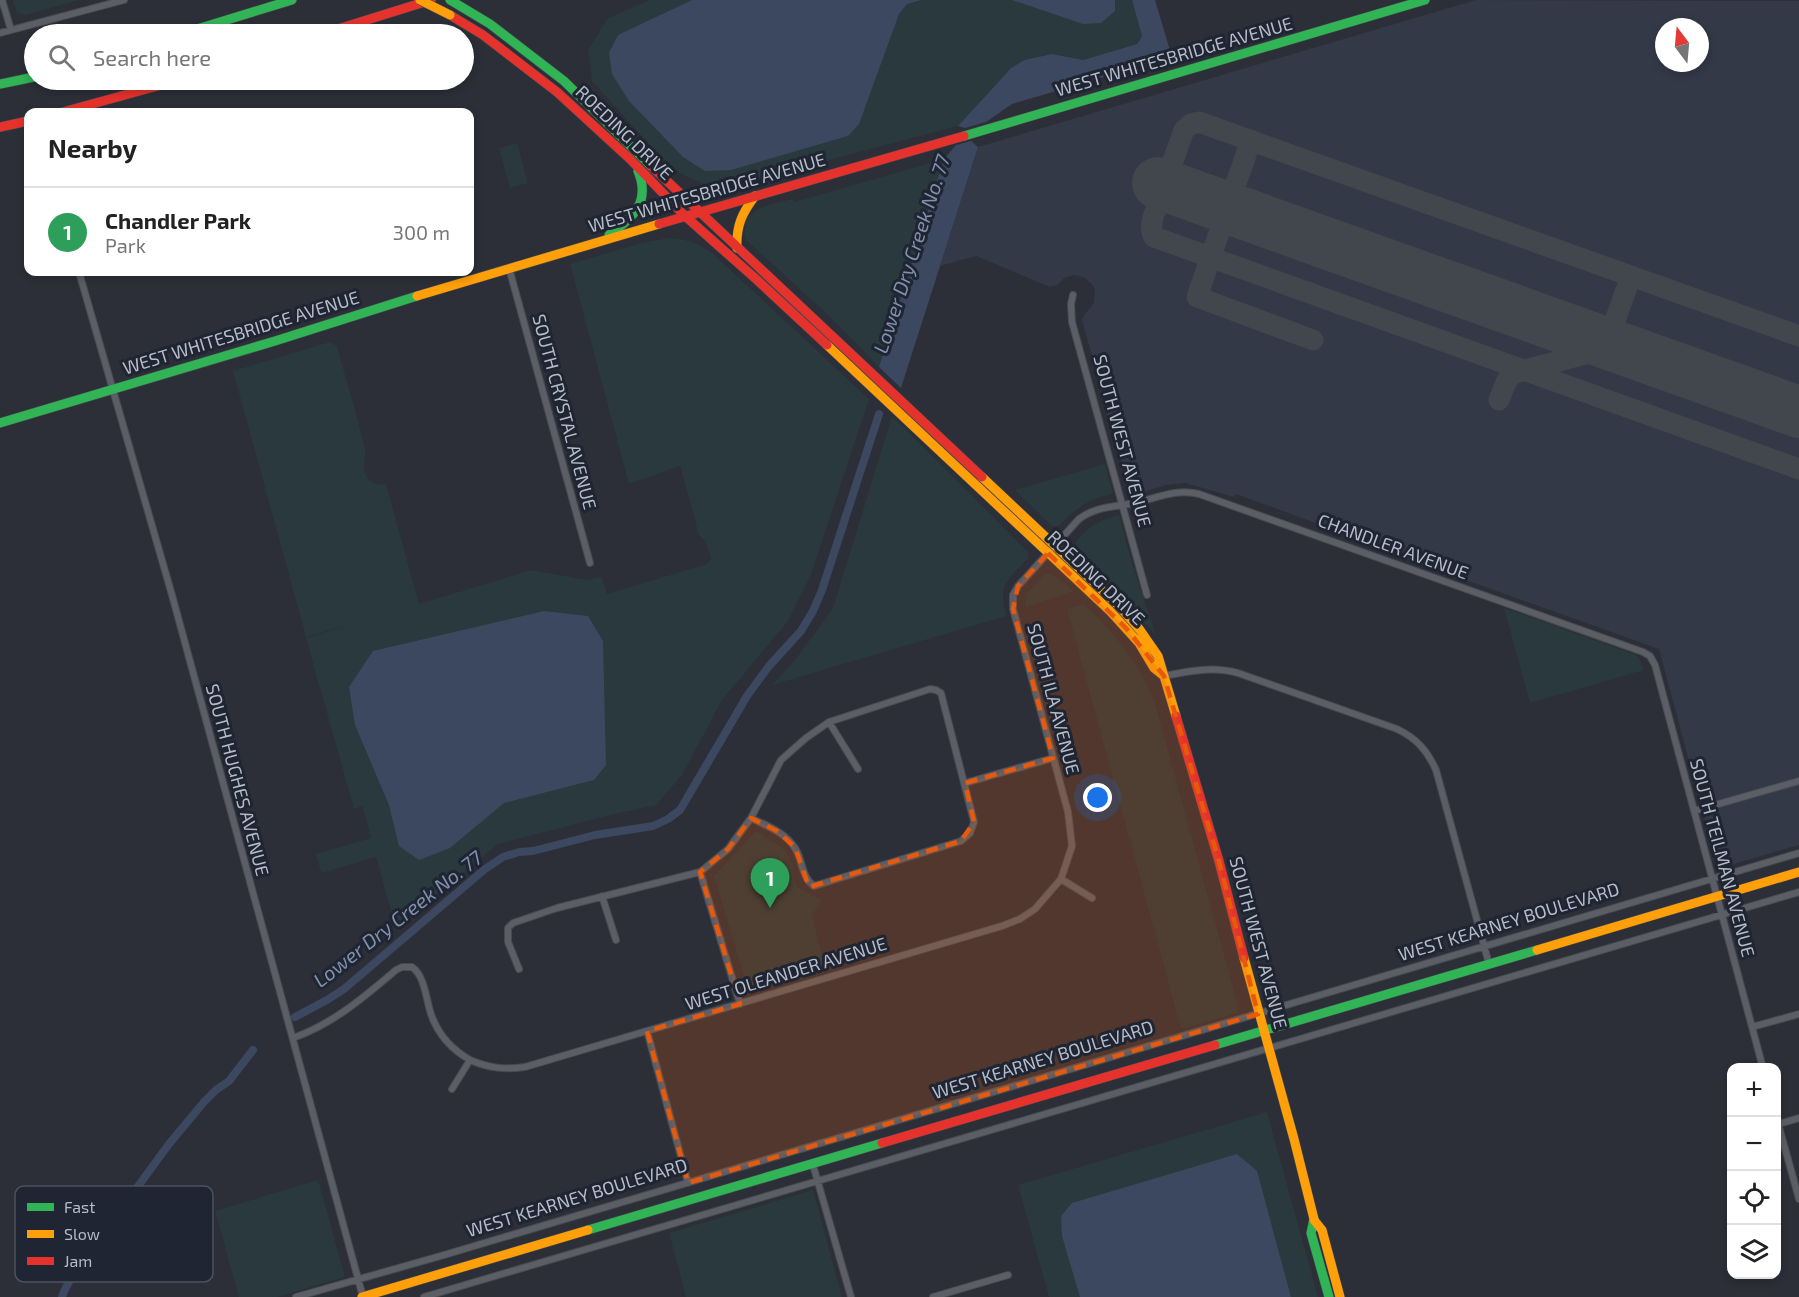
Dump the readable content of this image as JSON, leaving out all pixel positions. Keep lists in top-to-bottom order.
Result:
{
  "streets": {
    "main road": [
      "WEST WHITESBRIDGE AVENUE",
      "ROEDING DRIVE",
      "SOUTH WEST AVENUE",
      "WEST KEARNEY BOULEVARD"
    ],
    "street": [
      "SOUTH CRYSTAL AVENUE",
      "CHANDLER AVENUE",
      "SOUTH ILA AVENUE",
      "SOUTH HUGHES AVENUE",
      "SOUTH TEILMAN AVENUE",
      "WEST OLEANDER AVENUE"
    ]
  },
  "crossings": [
    ["WEST WHITESBRIDGE AVENUE", "ROEDING DRIVE"],
    ["WEST WHITESBRIDGE AVENUE", "SOUTH CRYSTAL AVENUE"],
    ["WEST WHITESBRIDGE AVENUE", "SOUTH HUGHES AVENUE"],
    ["ROEDING DRIVE", "SOUTH WEST AVENUE"],
    ["ROEDING DRIVE", "CHANDLER AVENUE"],
    ["SOUTH WEST AVENUE", "CHANDLER AVENUE"],
    ["SOUTH WEST AVENUE", "WEST KEARNEY BOULEVARD"],
    ["CHANDLER AVENUE", "SOUTH ILA AVENUE"],
    ["CHANDLER AVENUE", "SOUTH TEILMAN AVENUE"],
    ["SOUTH ILA AVENUE", "WEST OLEANDER AVENUE"],
    ["SOUTH HUGHES AVENUE", "WEST KEARNEY BOULEVARD"],
    ["SOUTH TEILMAN AVENUE", "WEST KEARNEY BOULEVARD"]
  ],
  "water": ["Lower Dry Creek No. 77"],
  "legend": ["Fast", "Slow", "Jam"],
  "north": "top",
  "page": {
    "search": "Search here",
    "heading": "Nearby",
    "list": [
      {
        "mark": "1",
        "name": "Chandler Park",
        "note": "Park",
        "value": "300 m"
      }
    ],
    "pins": "1",
    "map_buttons": ["+", "−"]
  }
}
